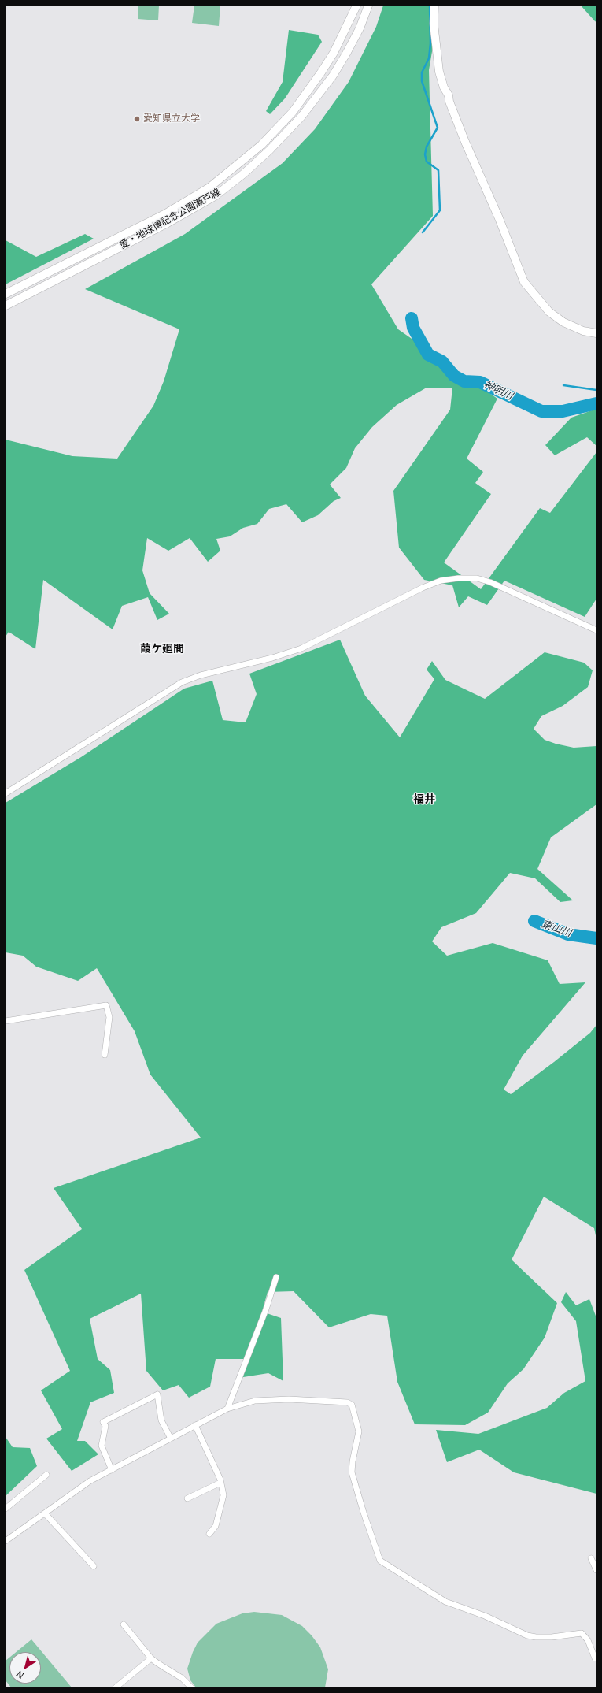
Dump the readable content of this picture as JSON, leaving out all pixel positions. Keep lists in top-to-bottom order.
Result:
{
  "streets": {
    "main road": ["愛・地球博記念公園瀬戸線"]
  },
  "districts": ["葭ケ廻間", "福井"],
  "water": ["神明川", "東山川"],
  "places": ["愛知県立大学"],
  "north": "bottom left"
}
